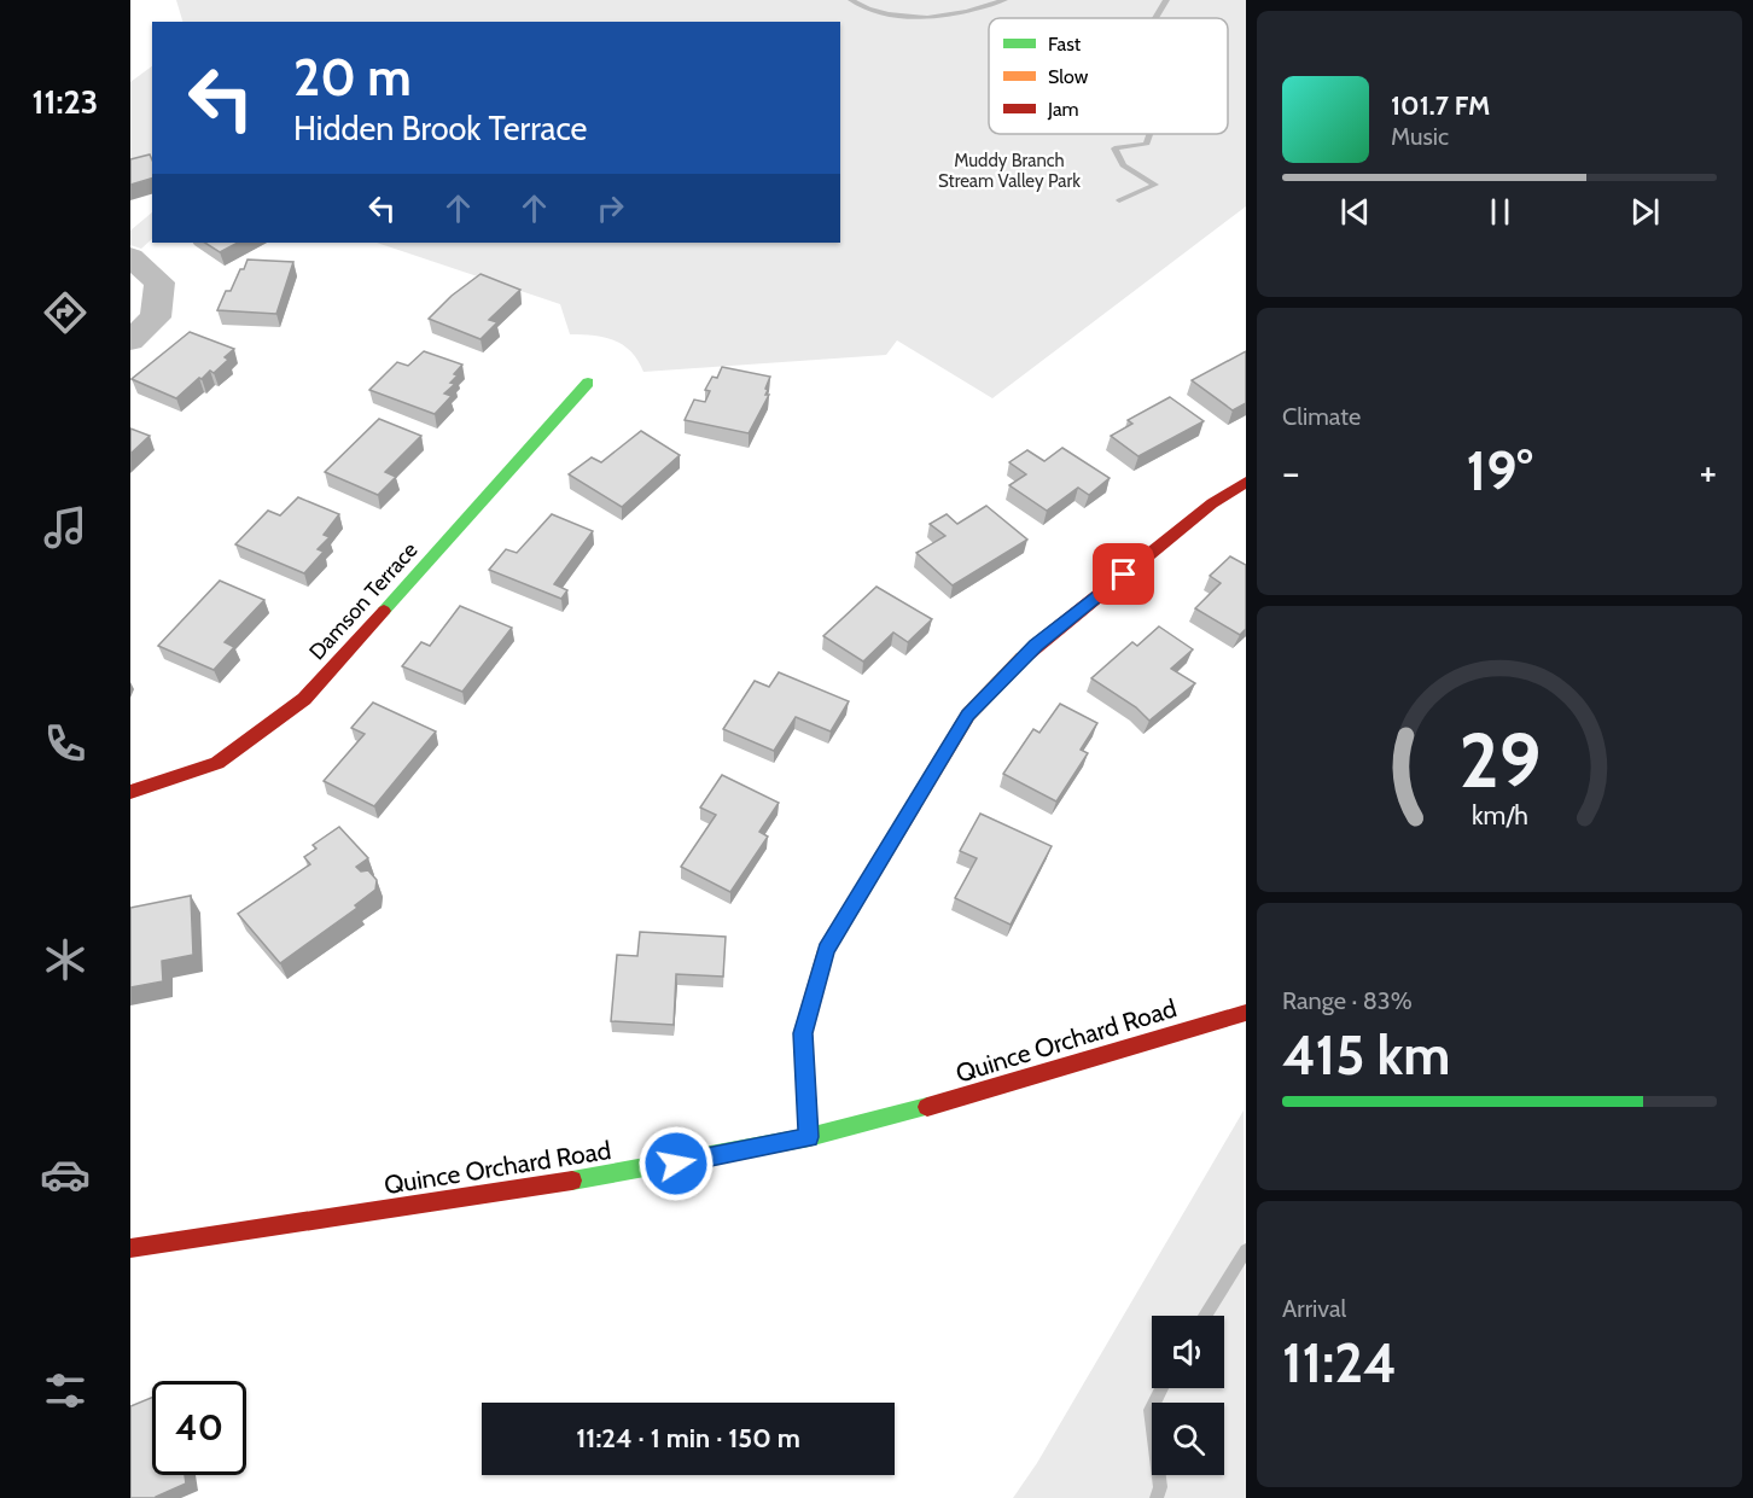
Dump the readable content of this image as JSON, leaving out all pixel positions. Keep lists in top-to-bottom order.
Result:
{
  "streets": {
    "street": ["Damson Terrace", "Quince Orchard Road"]
  },
  "parks": ["Muddy Branch Stream Valley Park"],
  "legend": ["Fast", "Slow", "Jam"],
  "page": {
    "tabs": "11:23",
    "turn": ["20 m", "Hidden Brook Terrace"],
    "song": ["101.7 FM", "Music"],
    "tile": [
      "Climate",
      ["Range · 83%", "415 km"],
      ["Arrival", "11:24"]
    ],
    "heat": ["−", "19°", "+"],
    "limit": "40",
    "trip": "11:24 · 1 min · 150 m",
    "gauge": ["29", "km/h"]
  }
}
